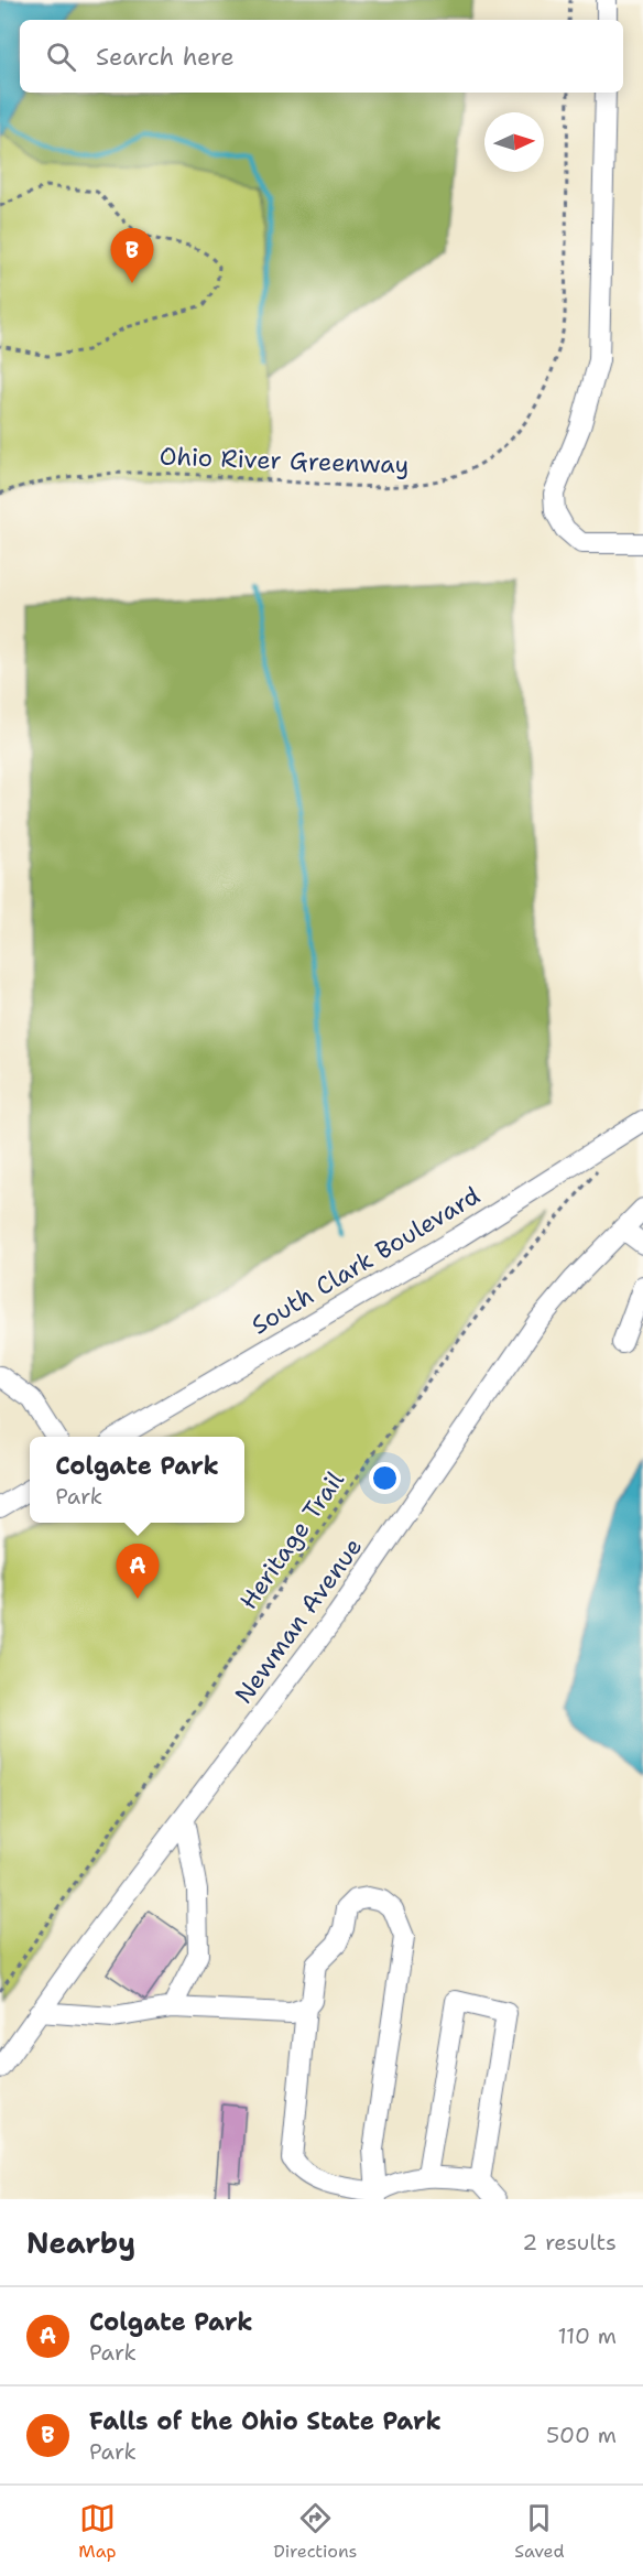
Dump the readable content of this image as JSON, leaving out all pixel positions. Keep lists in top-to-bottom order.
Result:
{
  "streets": {
    "street": ["South Clark Boulevard", "Newman Avenue"],
    "path": ["Ohio River Greenway", "Heritage Trail"]
  },
  "north": "right",
  "page": {
    "search": "Search here",
    "pins": ["B", "A"],
    "popup": ["Colgate Park", "Park"],
    "heading": ["Nearby", "2 results"],
    "list": [
      {
        "mark": "A",
        "name": "Colgate Park",
        "note": "Park",
        "value": "110 m"
      },
      {
        "mark": "B",
        "name": "Falls of the Ohio State Park",
        "note": "Park",
        "value": "500 m"
      }
    ],
    "nav": ["Map", "Directions", "Saved"]
  }
}
